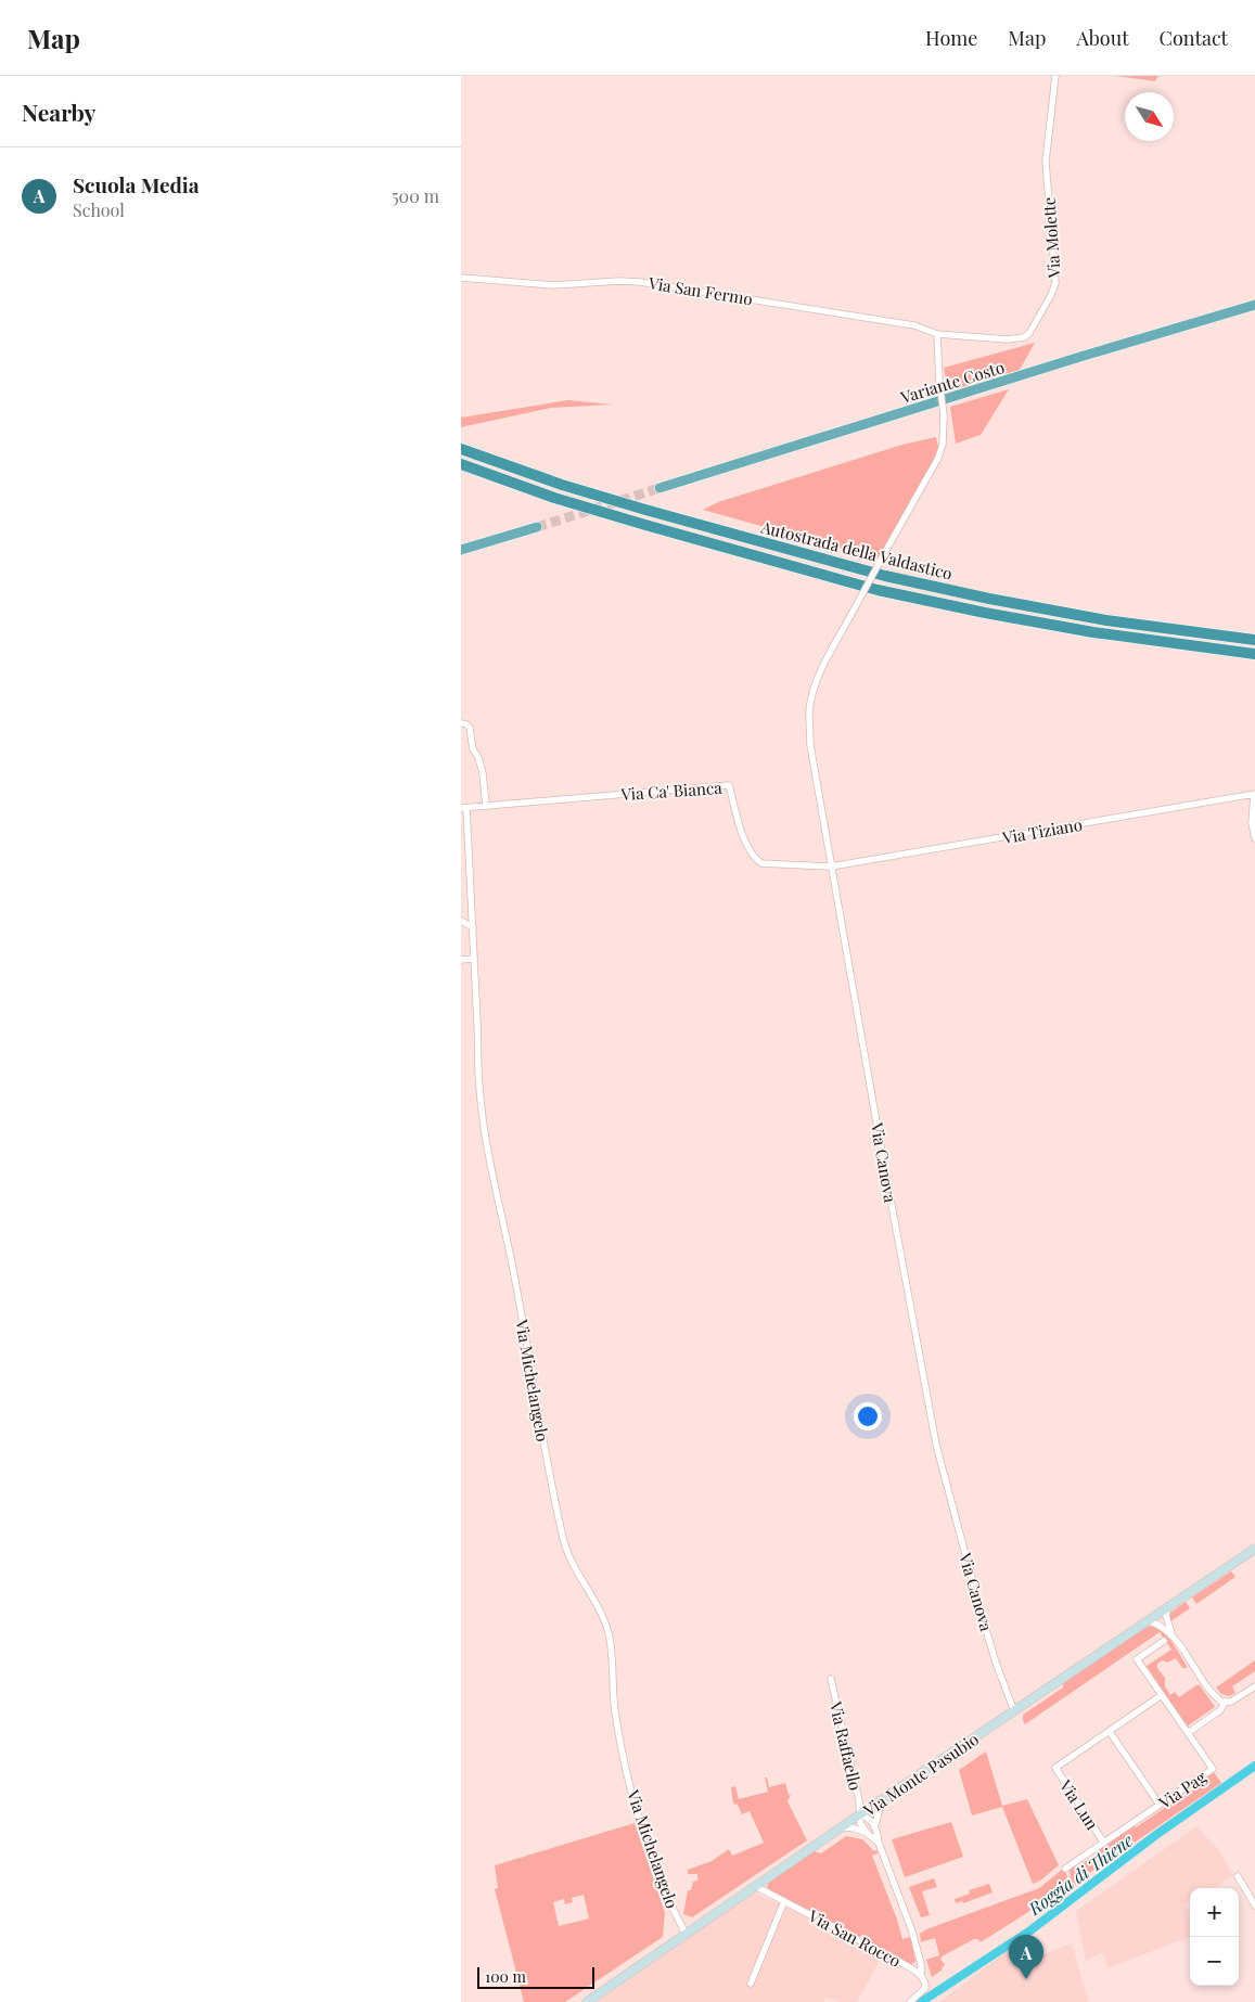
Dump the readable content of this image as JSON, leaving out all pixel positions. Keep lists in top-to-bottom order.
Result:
{
  "streets": {
    "highway": ["Variante Costo", "Autostrada della Valdastico"],
    "main road": ["Via Monte Pasubio"],
    "street": [
      "Via Molette",
      "Via San Fermo",
      "Via Ca' Bianca",
      "Via Tiziano",
      "Via Canova",
      "Via Michelangelo",
      "Via Raffaello",
      "Via Pag",
      "Via Lun",
      "Via San Rocco"
    ]
  },
  "crossings": [
    ["Via Molette", "Via San Fermo"],
    ["Via Molette", "Via Canova"],
    ["Via San Fermo", "Via Canova"],
    ["Via Ca' Bianca", "Via Tiziano"],
    ["Via Ca' Bianca", "Via Canova"],
    ["Via Ca' Bianca", "Via Michelangelo"],
    ["Via Tiziano", "Via Canova"],
    ["Via Canova", "Via Monte Pasubio"],
    ["Via Michelangelo", "Via Monte Pasubio"],
    ["Via Raffaello", "Via Monte Pasubio"],
    ["Via Monte Pasubio", "Via San Rocco"],
    ["Via Pag", "Via Lun"]
  ],
  "water": ["Roggia di Thiene"],
  "scale_bar": "100 m",
  "north": "bottom right",
  "page": {
    "header": "Map",
    "nav": [
      "Home",
      "Map",
      "About",
      "Contact"
    ],
    "heading": "Nearby",
    "list": [
      {
        "mark": "A",
        "name": "Scuola Media",
        "note": "School",
        "value": "500 m"
      }
    ],
    "map_buttons": ["+", "−"],
    "pins": "A",
    "scale": "100 m"
  }
}
